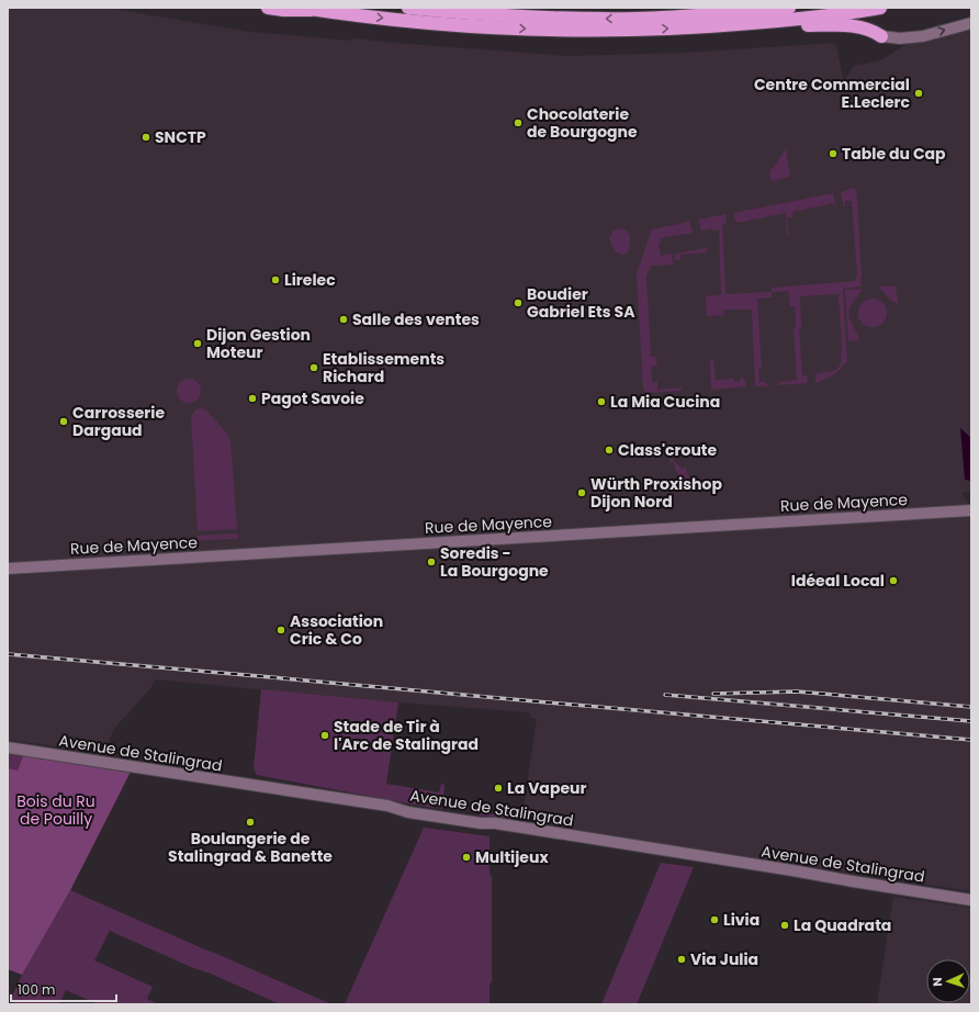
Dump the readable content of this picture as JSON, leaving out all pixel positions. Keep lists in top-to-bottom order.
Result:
{
  "streets": {
    "street": ["Rue de Mayence", "Avenue de Stalingrad"]
  },
  "parks": ["Bois du Ru de Pouilly"],
  "places": [
    "Centre Commercial E.Leclerc",
    "Chocolaterie de Bourgogne",
    "SNCTP",
    "Table du Cap",
    "Lirelec",
    "Boudier Gabriel Ets SA",
    "Salle des ventes",
    "Dijon Gestion Moteur",
    "Etablissements Richard",
    "Pagot Savoie",
    "La Mia Cucina",
    "Carrosserie Dargaud",
    "Class'croute",
    "Würth Proxishop Dijon Nord",
    "Soredis - La Bourgogne",
    "Idéeal Local",
    "Association Cric & Co",
    "Stade de Tir à l'Arc de Stalingrad",
    "La Vapeur",
    "Boulangerie de Stalingrad & Banette",
    "Multijeux",
    "Livia",
    "La Quadrata",
    "Via Julia"
  ],
  "scale_bar": "100 m",
  "north": "left"
}
